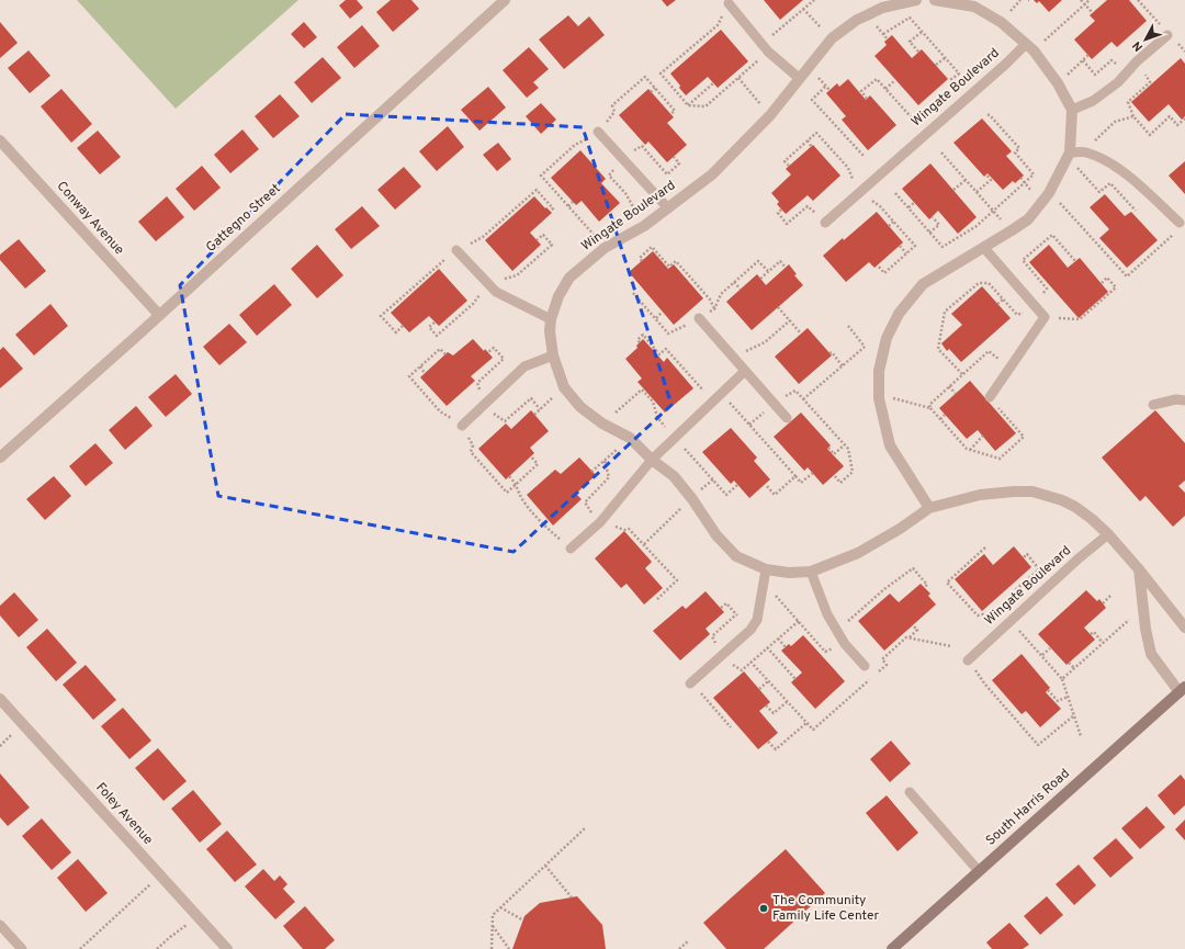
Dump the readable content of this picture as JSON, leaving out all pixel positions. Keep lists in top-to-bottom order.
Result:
{
  "streets": {
    "main road": ["South Harris Road"],
    "street": [
      "Wingate Boulevard",
      "Conway Avenue",
      "Gattegno Street",
      "Foley Avenue"
    ]
  },
  "crossings": [
    ["Conway Avenue", "Gattegno Street"]
  ],
  "places": ["The Community Family Life Center"],
  "north": "bottom left"
}
